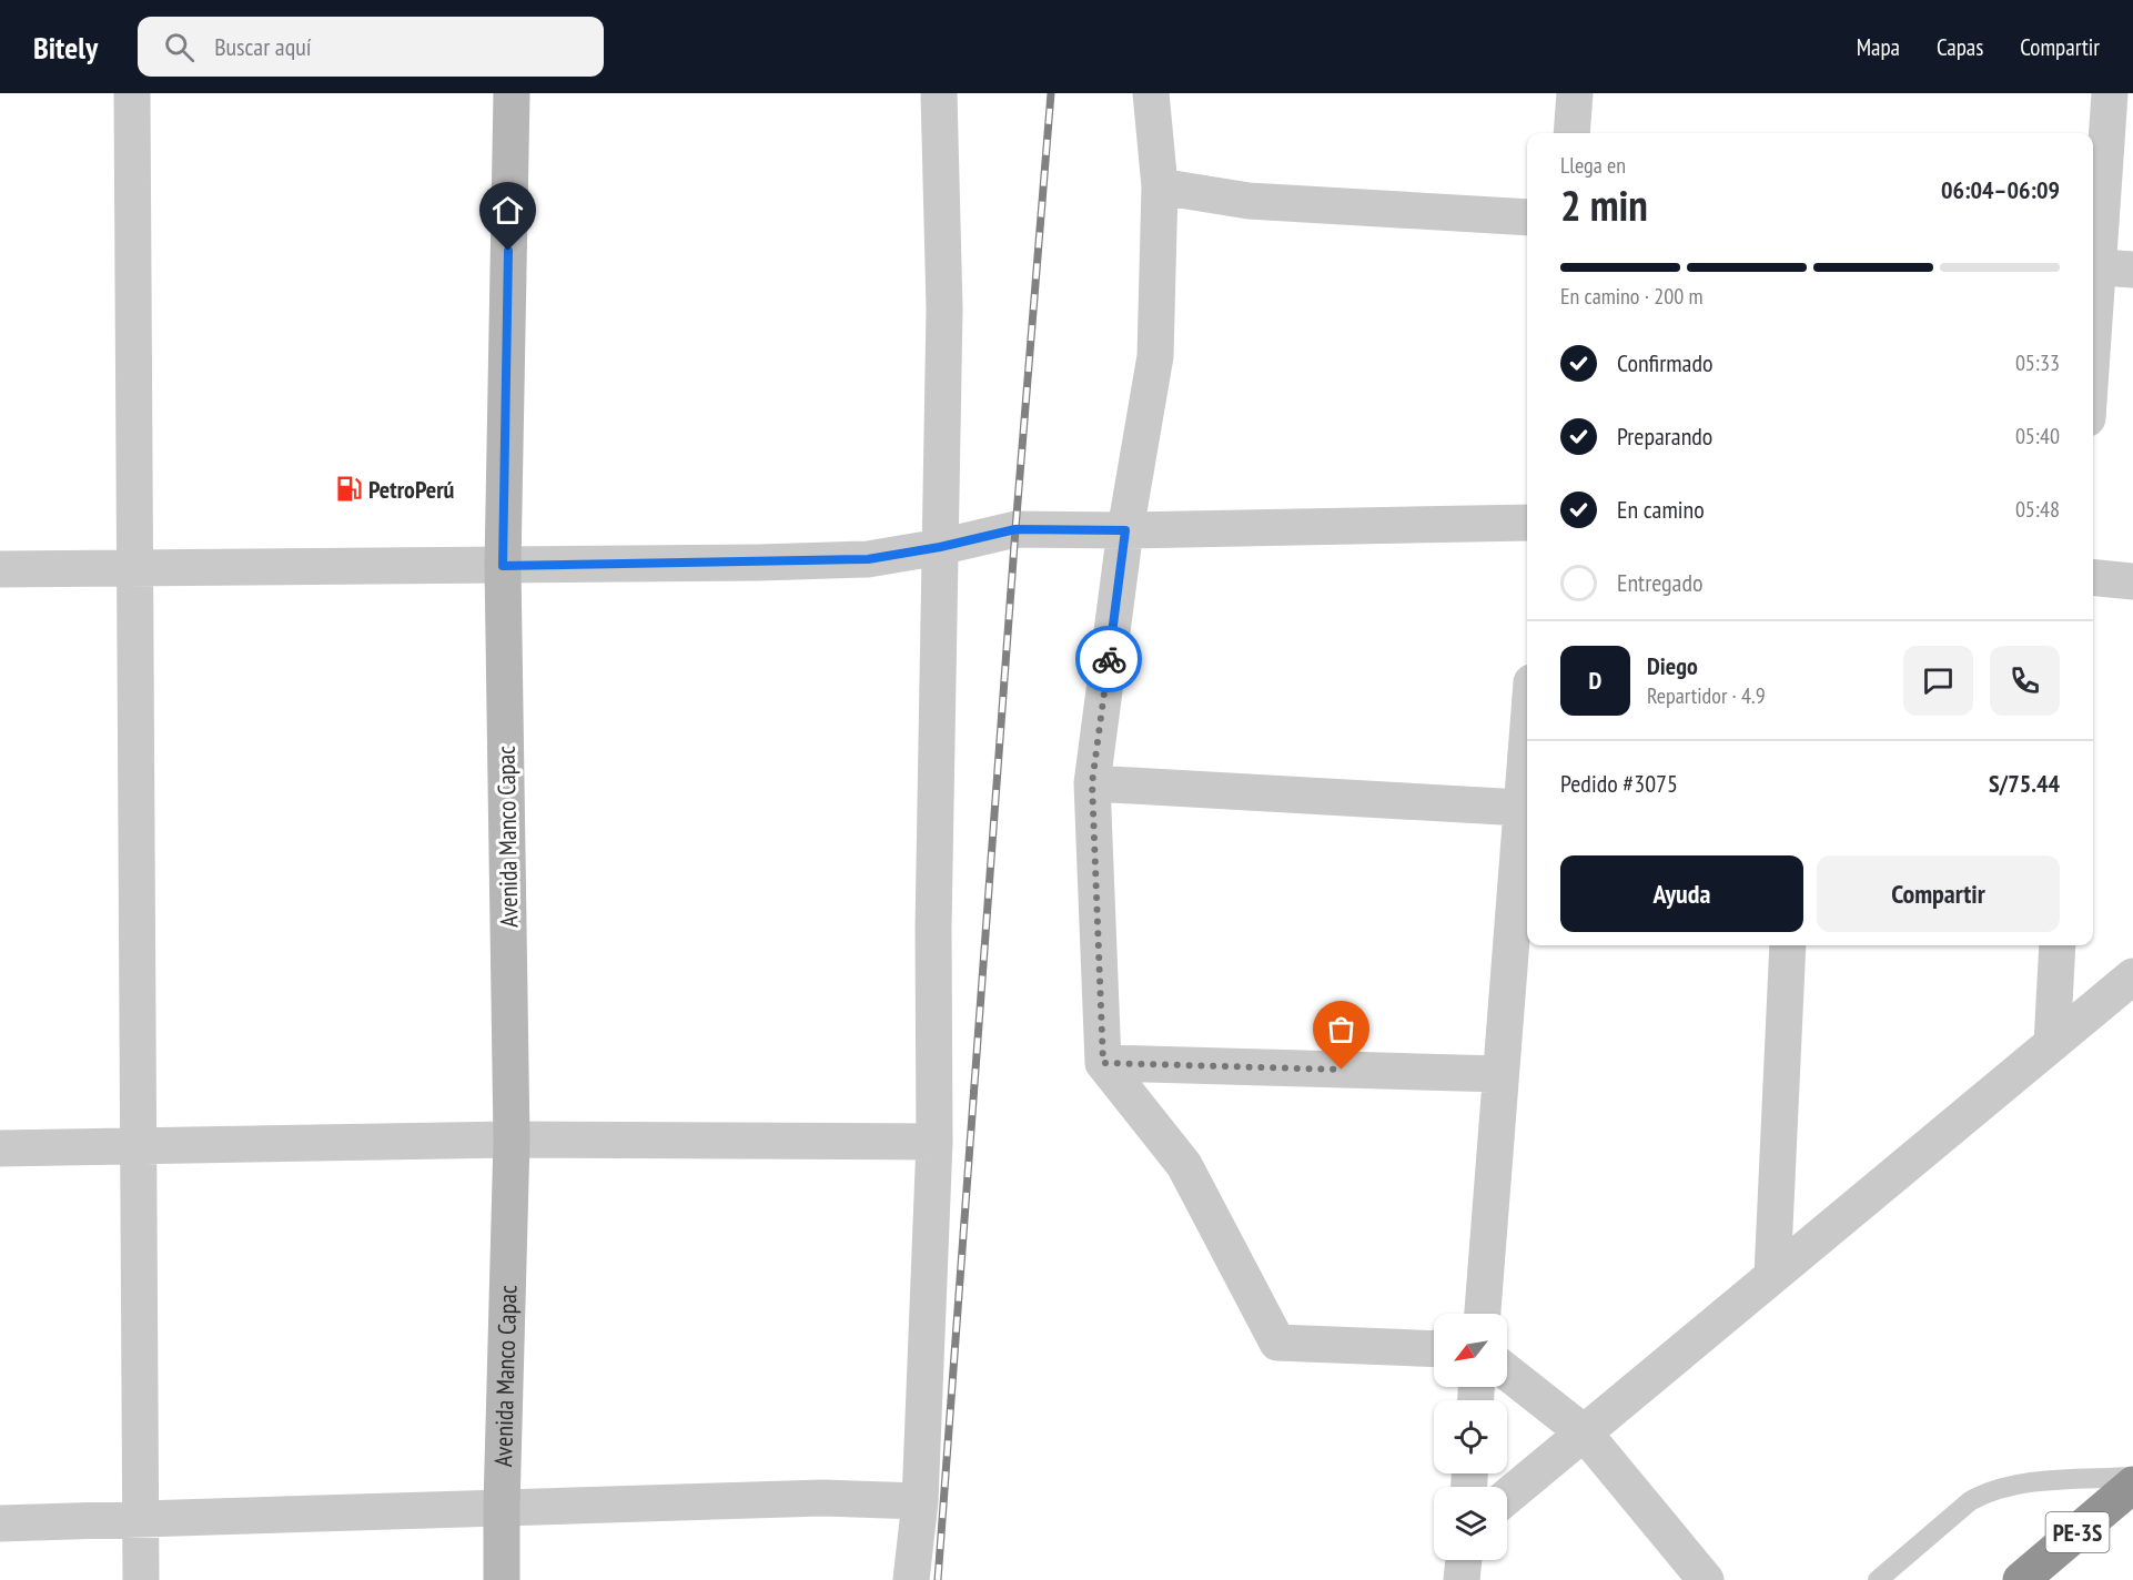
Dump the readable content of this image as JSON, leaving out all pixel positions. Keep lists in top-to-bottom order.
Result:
{
  "streets": {
    "highway": ["PE-3S"],
    "main road": ["Avenida Manco Capac"]
  },
  "places": {
    "fuel station": ["PetroPerú"]
  },
  "north": "bottom left",
  "page": {
    "header": "Bitely",
    "search": "Buscar aquí",
    "nav": ["Mapa", "Capas", "Compartir"],
    "heading": ["2 min", "Llega en", "06:04–06:09"],
    "panel": [
      "Diego",
      "Repartidor · 4.9",
      "Pedido #3075",
      "S/75.44"
    ],
    "bar": "En camino · 200 m",
    "list": [
      ["Confirmado", "05:33"],
      ["Preparando", "05:40"],
      ["En camino", "05:48"],
      "Entregado"
    ],
    "round": "D",
    "buttons": ["Ayuda", "Compartir"]
  }
}
